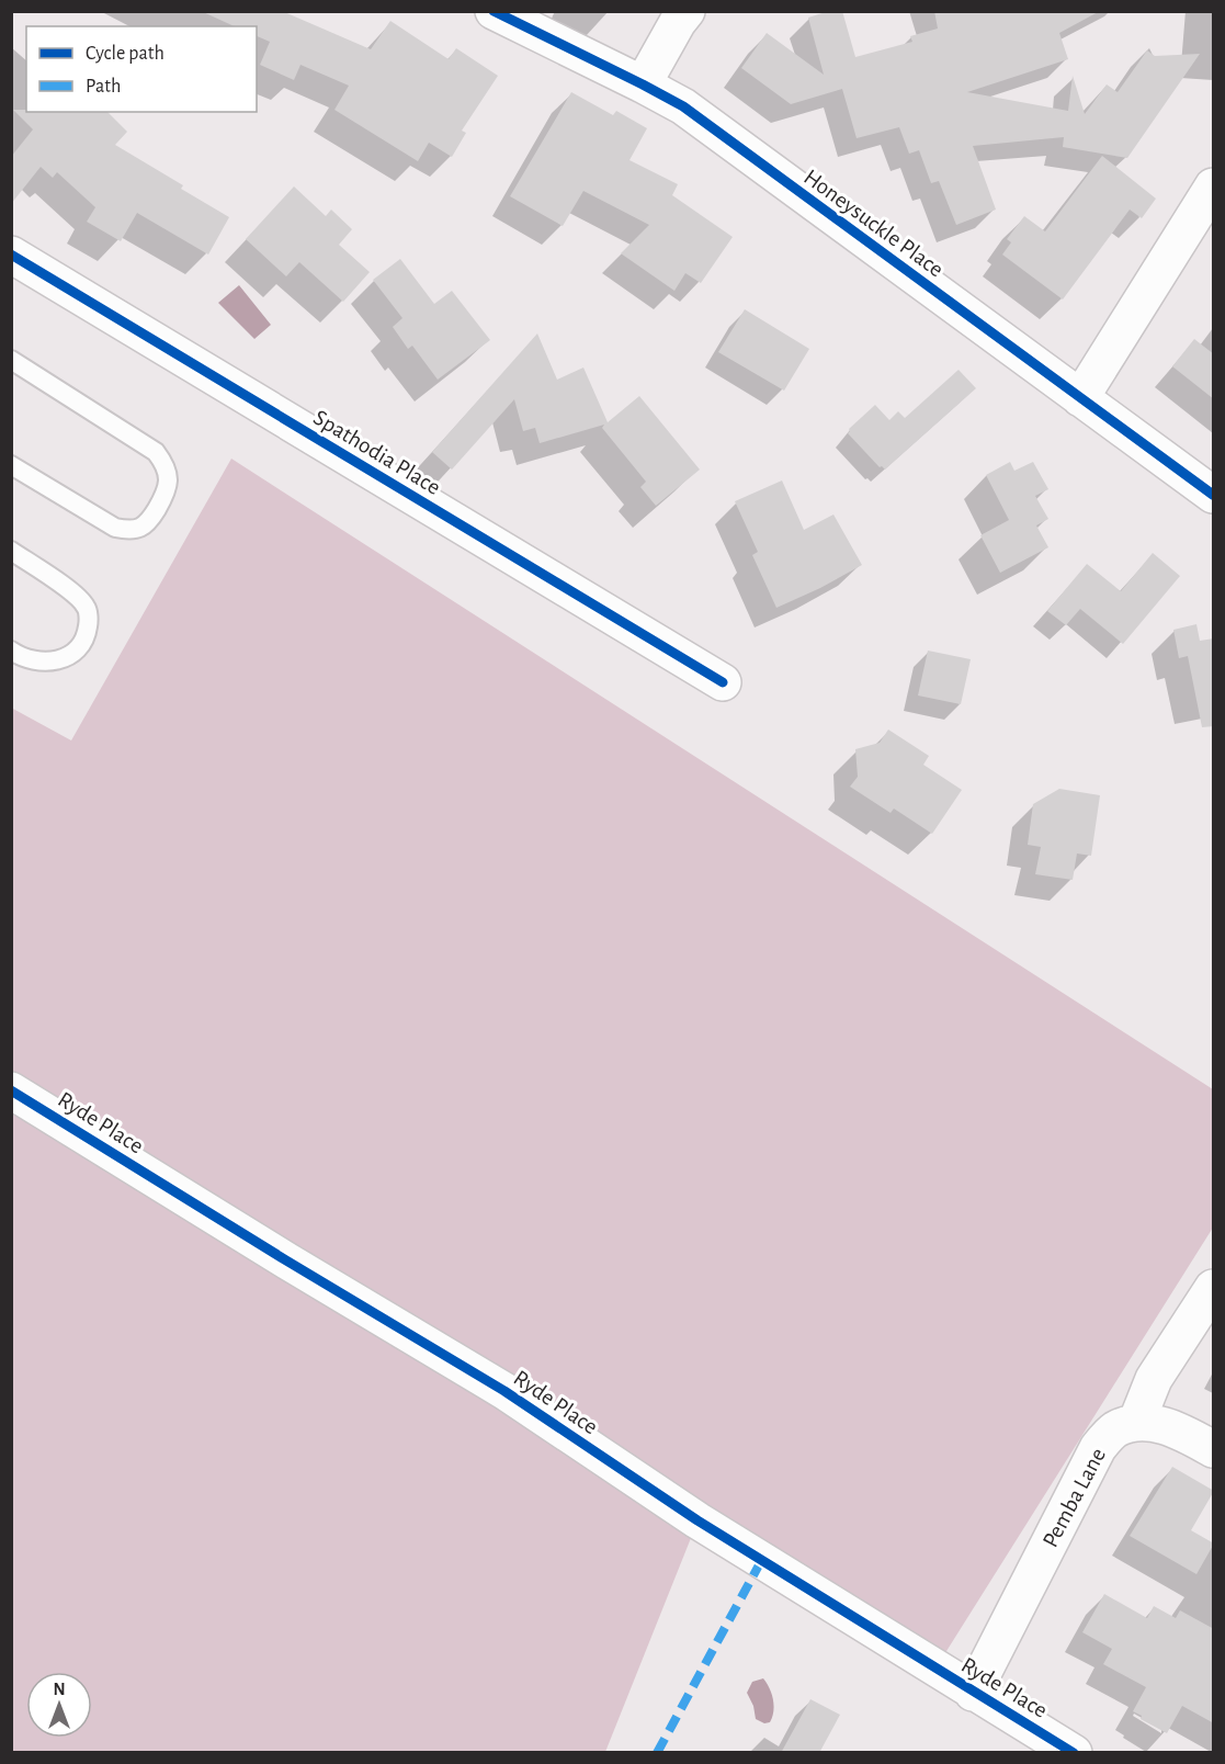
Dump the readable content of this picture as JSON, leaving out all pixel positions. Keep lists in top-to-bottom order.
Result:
{
  "streets": {
    "street": [
      "Honeysuckle Place",
      "Spathodia Place",
      "Ryde Place",
      "Pemba Lane"
    ]
  },
  "crossings": [
    ["Ryde Place", "Pemba Lane"]
  ],
  "legend": ["Cycle path", "Path"],
  "north": "top"
}
